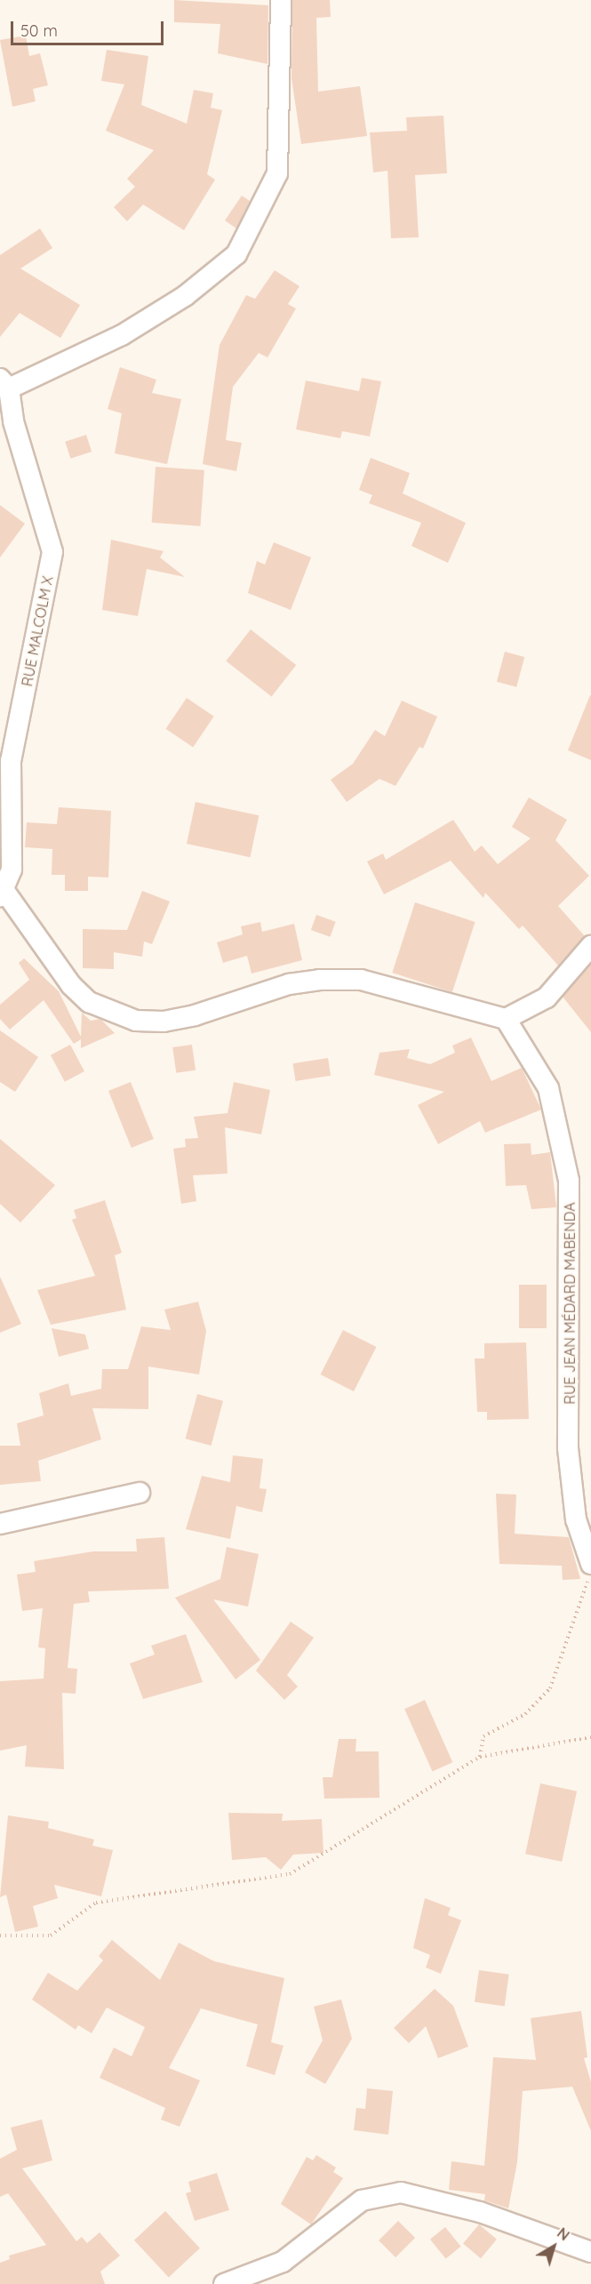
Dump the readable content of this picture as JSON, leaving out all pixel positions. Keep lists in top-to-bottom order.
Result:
{
  "streets": {
    "street": ["RUE MALCOLM X", "RUE JEAN MÉDARD MABENDA"]
  },
  "scale_bar": "50 m",
  "north": "top right"
}
